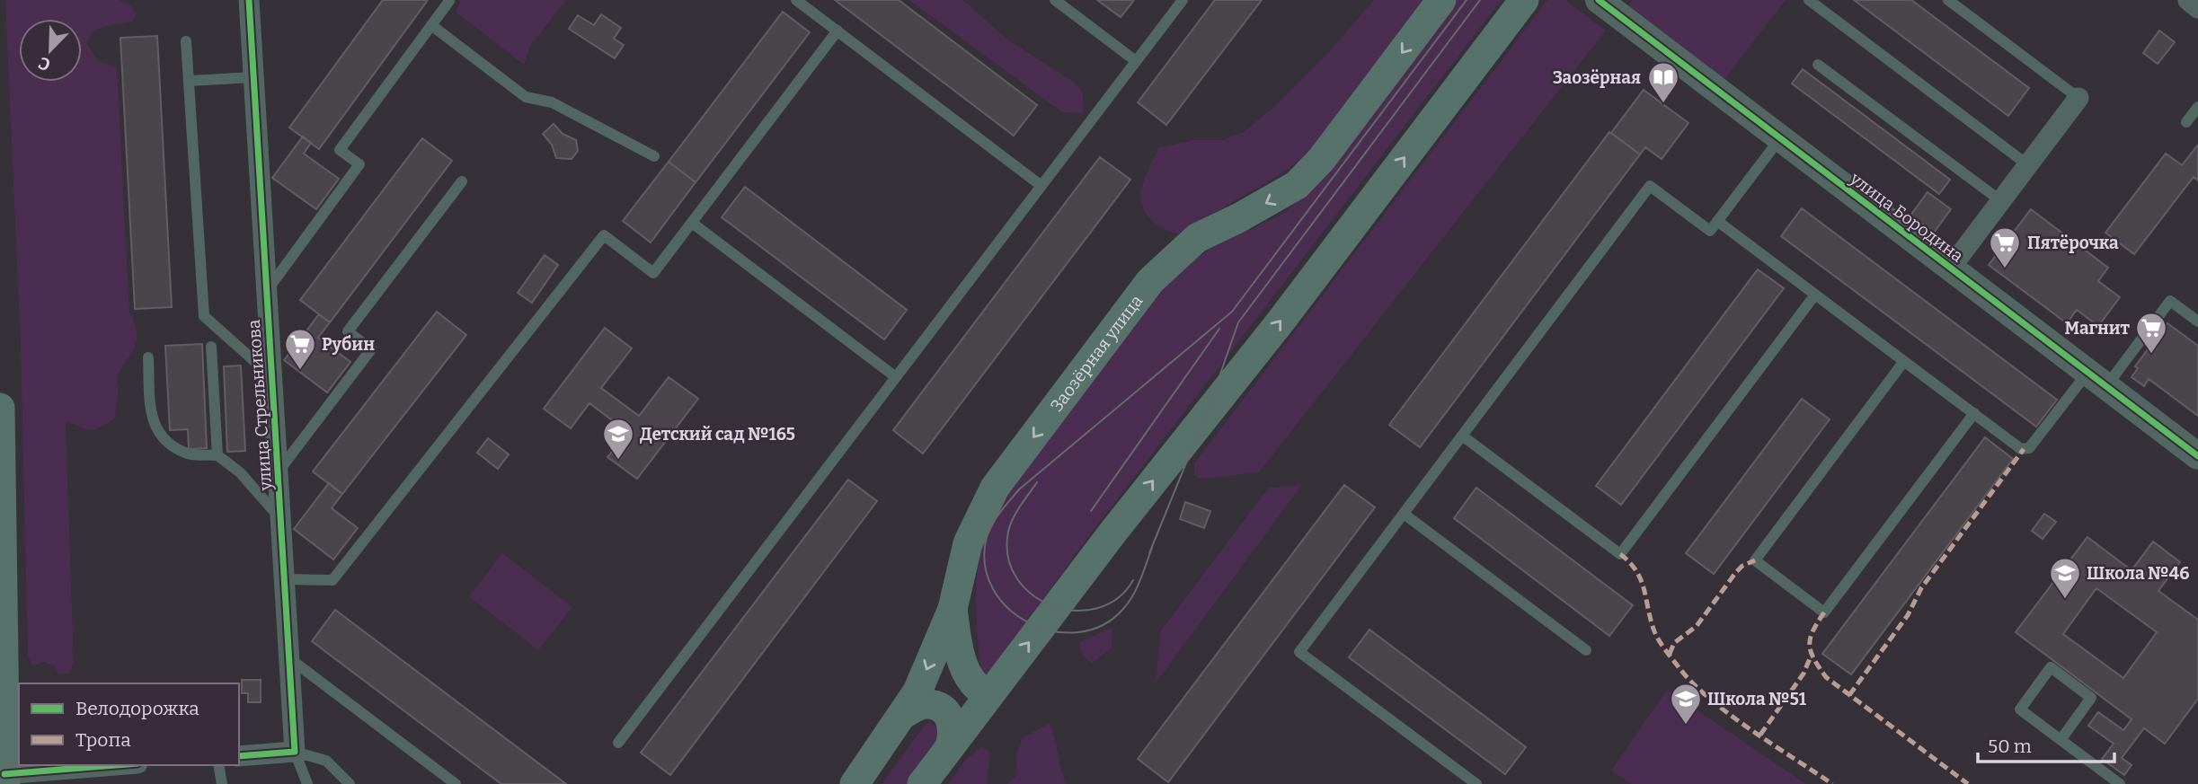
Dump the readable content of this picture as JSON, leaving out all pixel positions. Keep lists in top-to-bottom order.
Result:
{
  "streets": {
    "main road": ["Заозёрная улица"],
    "street": ["улица Бородина", "улица Стрельникова"]
  },
  "places": {
    "library": ["Заозёрная"],
    "supermarket": ["Пятёрочка", "Магнит", "Рубин"],
    "school or university": ["Детский сад №165", "Школа №46", "Школа №51"]
  },
  "legend": ["Велодорожка", "Тропа"],
  "scale_bar": "50 m",
  "north": "bottom left"
}
